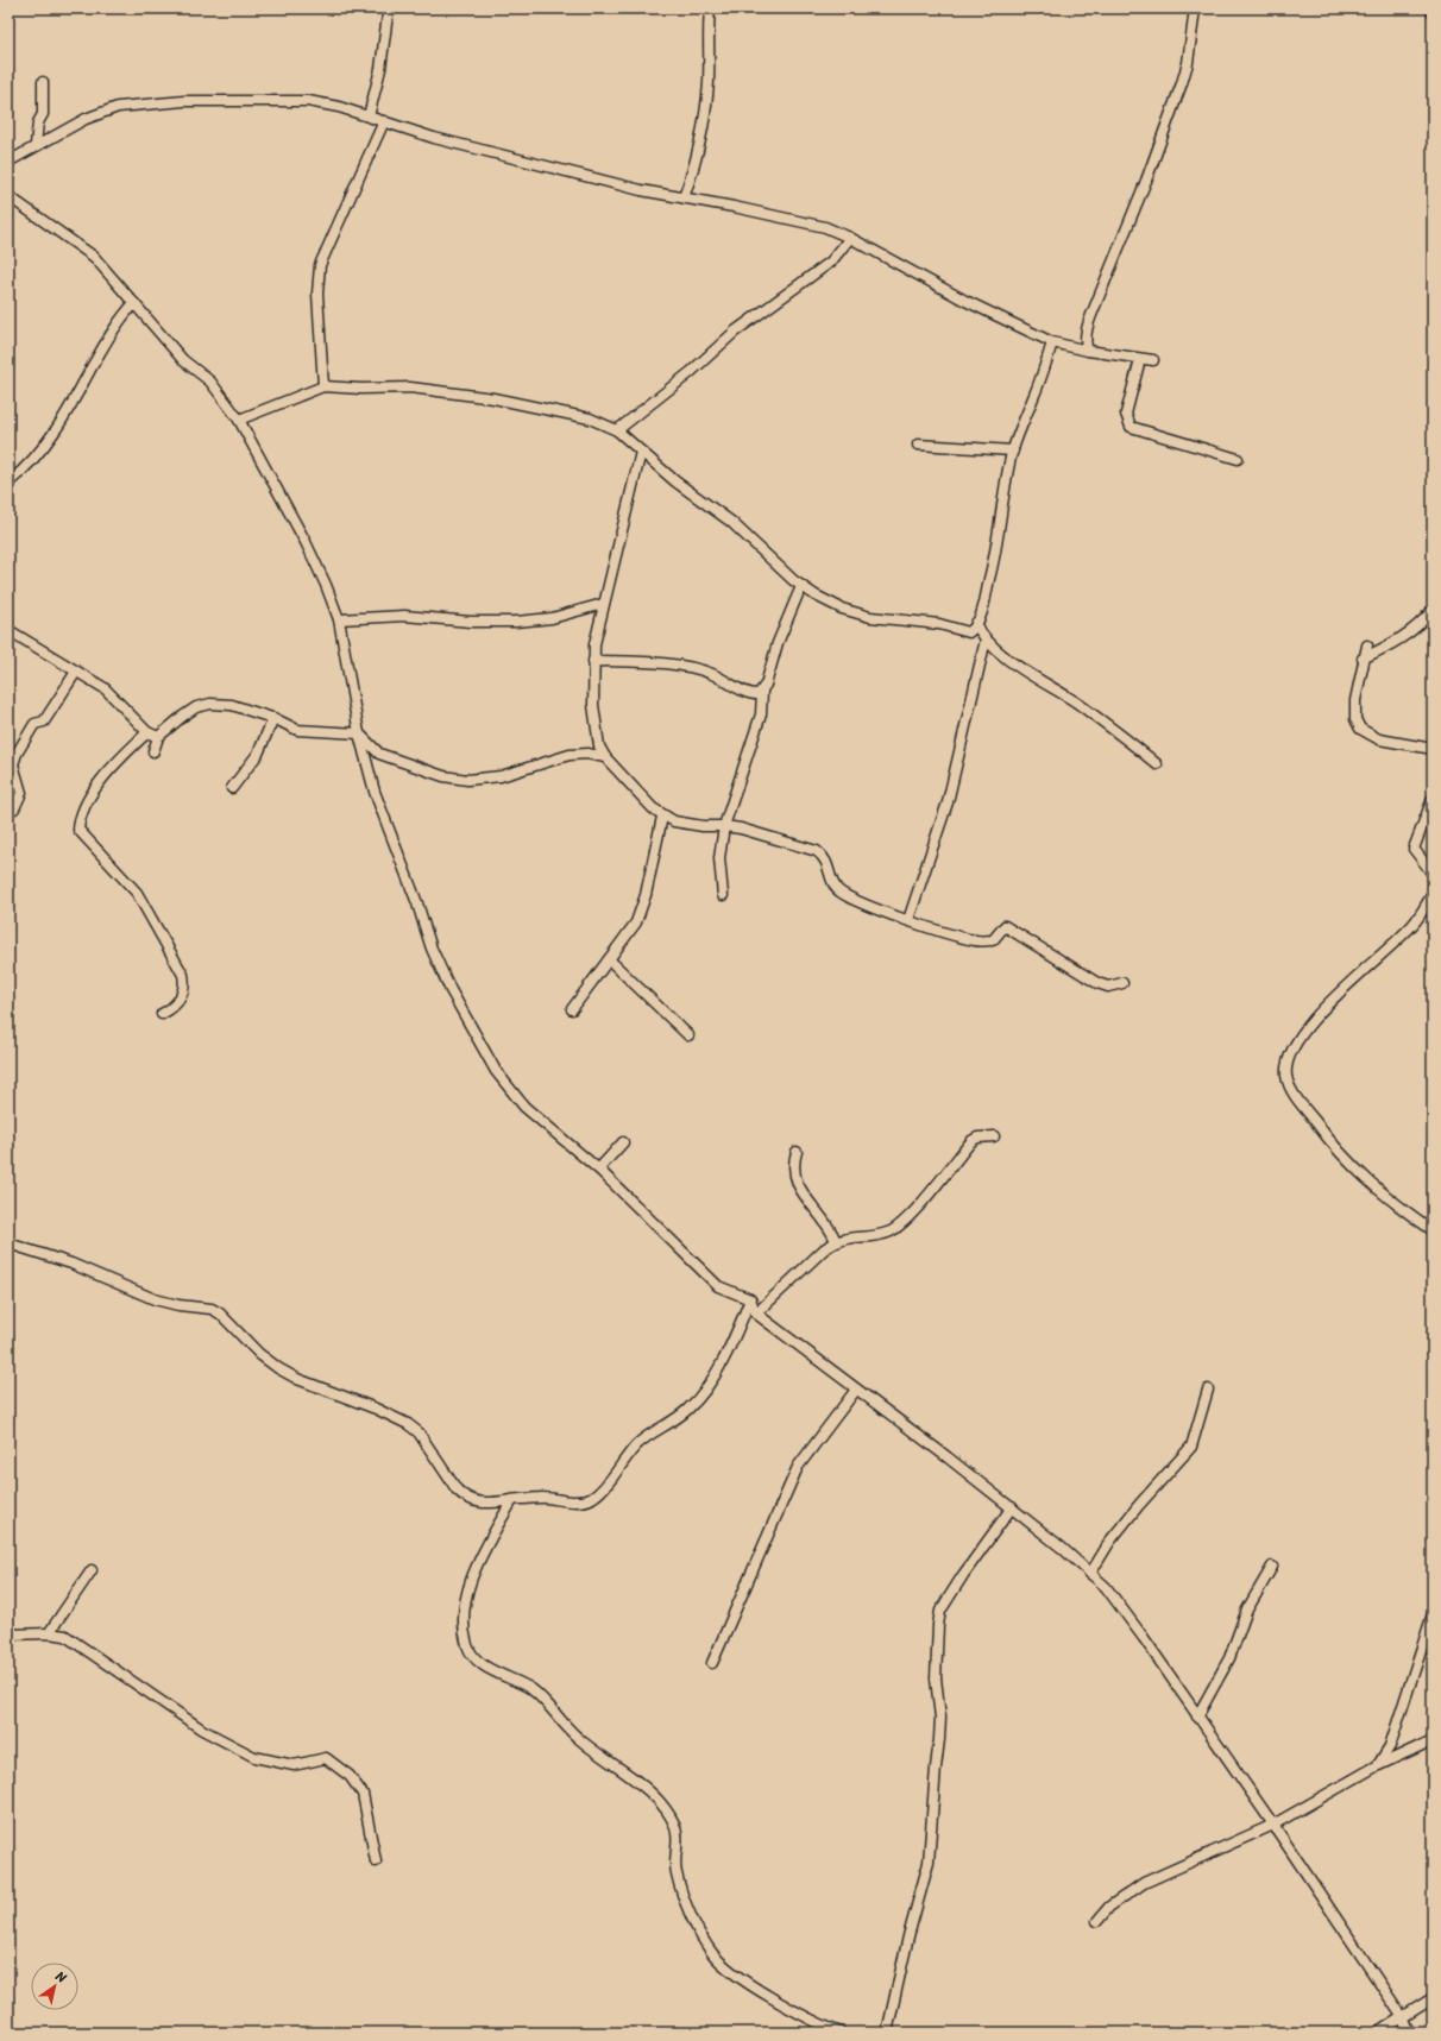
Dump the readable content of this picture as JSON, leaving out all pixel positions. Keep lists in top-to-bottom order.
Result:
{
  "north": "top right"
}
